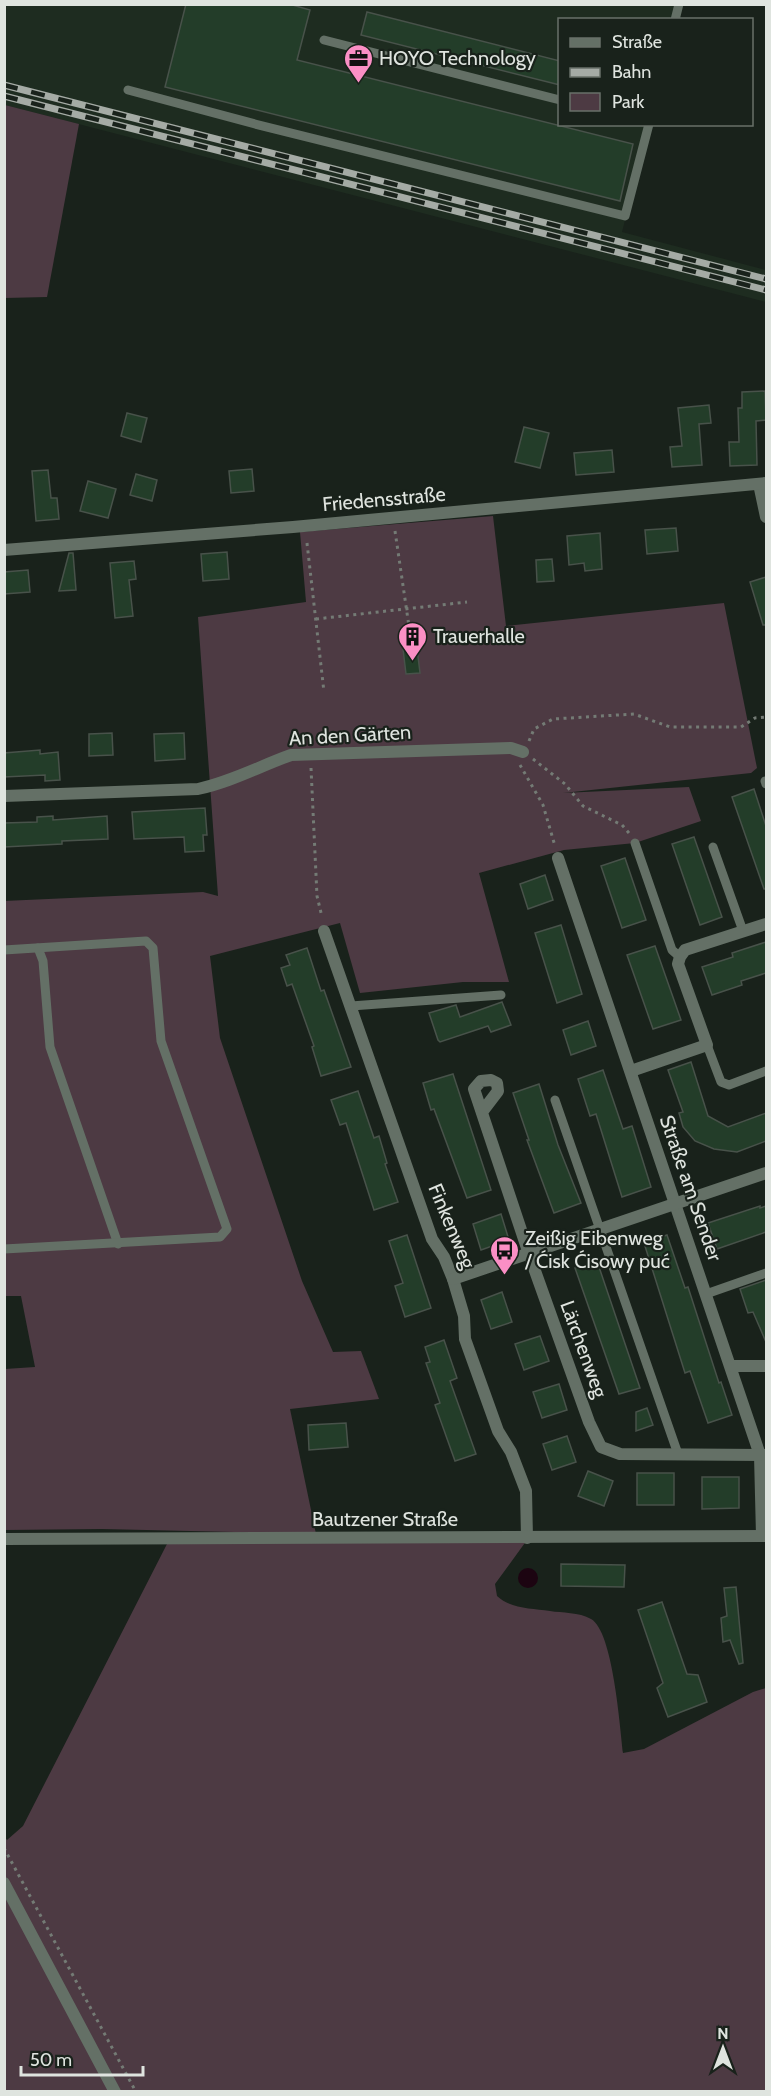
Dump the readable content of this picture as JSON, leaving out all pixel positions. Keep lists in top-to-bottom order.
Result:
{
  "streets": {
    "street": [
      "Friedensstraße",
      "An den Gärten",
      "Straße am Sender",
      "Finkenweg",
      "Lärchenweg",
      "Bautzener Straße"
    ]
  },
  "crossings": [
    ["Straße am Sender", "Lärchenweg"],
    ["Straße am Sender", "Bautzener Straße"],
    ["Finkenweg", "Bautzener Straße"]
  ],
  "places": {
    "office": ["HOYO Technology"],
    "building": ["Trauerhalle"],
    "bus stop": ["Zeißig Eibenweg / Ćisk Ćisowy puć"]
  },
  "legend": ["Straße", "Bahn", "Park"],
  "scale_bar": "50 m",
  "north": "top"
}
